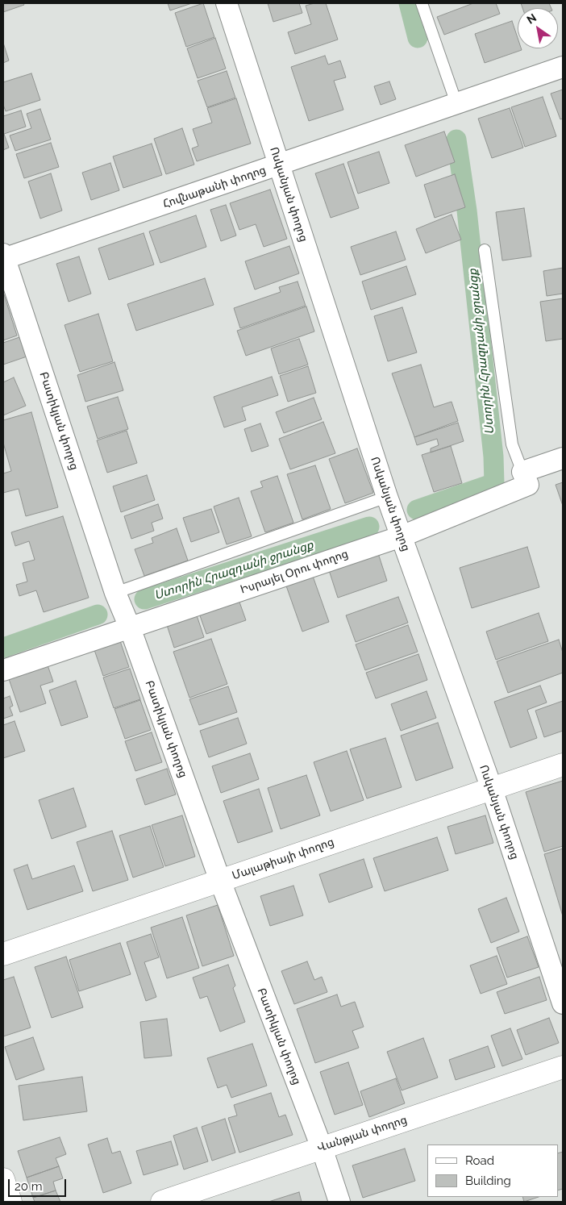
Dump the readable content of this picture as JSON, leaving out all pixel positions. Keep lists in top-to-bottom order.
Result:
{
  "streets": {
    "street": [
      "Հովնաթանի փողոց",
      "Ոսկանյան փողոց",
      "Բատիկյան փողոց",
      "Իսրայել Օրու փողոց",
      "Մալաթիայի փողոց",
      "Վանթյան փողոց"
    ]
  },
  "crossings": [
    ["Հովնաթանի փողոց", "Ոսկանյան փողոց"],
    ["Հովնաթանի փողոց", "Բատիկյան փողոց"],
    ["Ոսկանյան փողոց", "Իսրայել Օրու փողոց"],
    ["Ոսկանյան փողոց", "Մալաթիայի փողոց"],
    ["Բատիկյան փողոց", "Իսրայել Օրու փողոց"],
    ["Բատիկյան փողոց", "Մալաթիայի փողոց"],
    ["Բատիկյան փողոց", "Վանթյան փողոց"]
  ],
  "water": ["Ստորին Հրազդանի ջրանցք"],
  "legend": ["Road", "Building"],
  "scale_bar": "20 m",
  "north": "top left"
}
